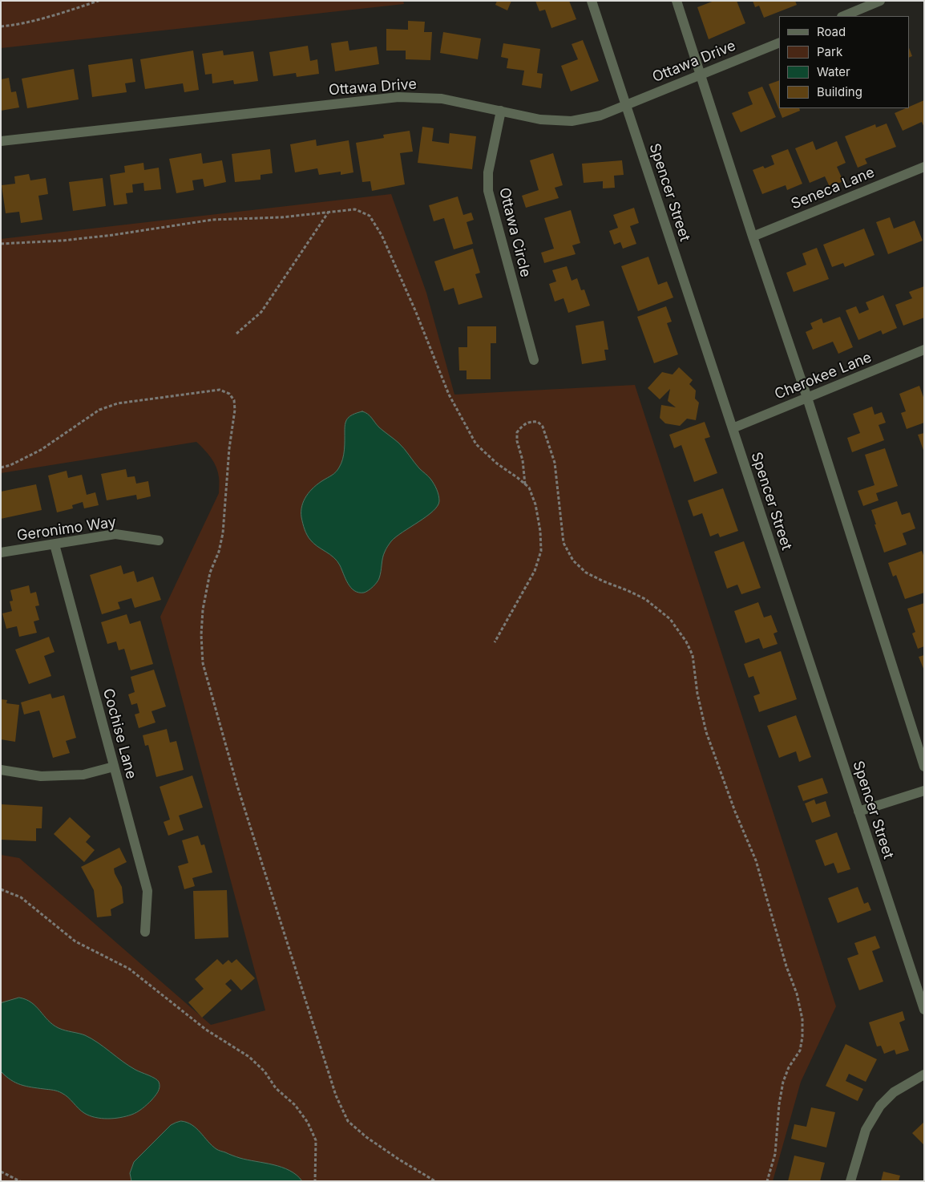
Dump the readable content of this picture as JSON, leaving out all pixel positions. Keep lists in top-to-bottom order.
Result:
{
  "streets": {
    "street": [
      "Ottawa Drive",
      "Seneca Lane",
      "Spencer Street",
      "Ottawa Circle",
      "Cherokee Lane",
      "Geronimo Way",
      "Cochise Lane"
    ]
  },
  "crossings": [
    ["Ottawa Drive", "Spencer Street"],
    ["Ottawa Drive", "Ottawa Circle"],
    ["Spencer Street", "Cherokee Lane"],
    ["Geronimo Way", "Cochise Lane"]
  ],
  "legend": [
    "Road",
    "Park",
    "Water",
    "Building"
  ]
}
